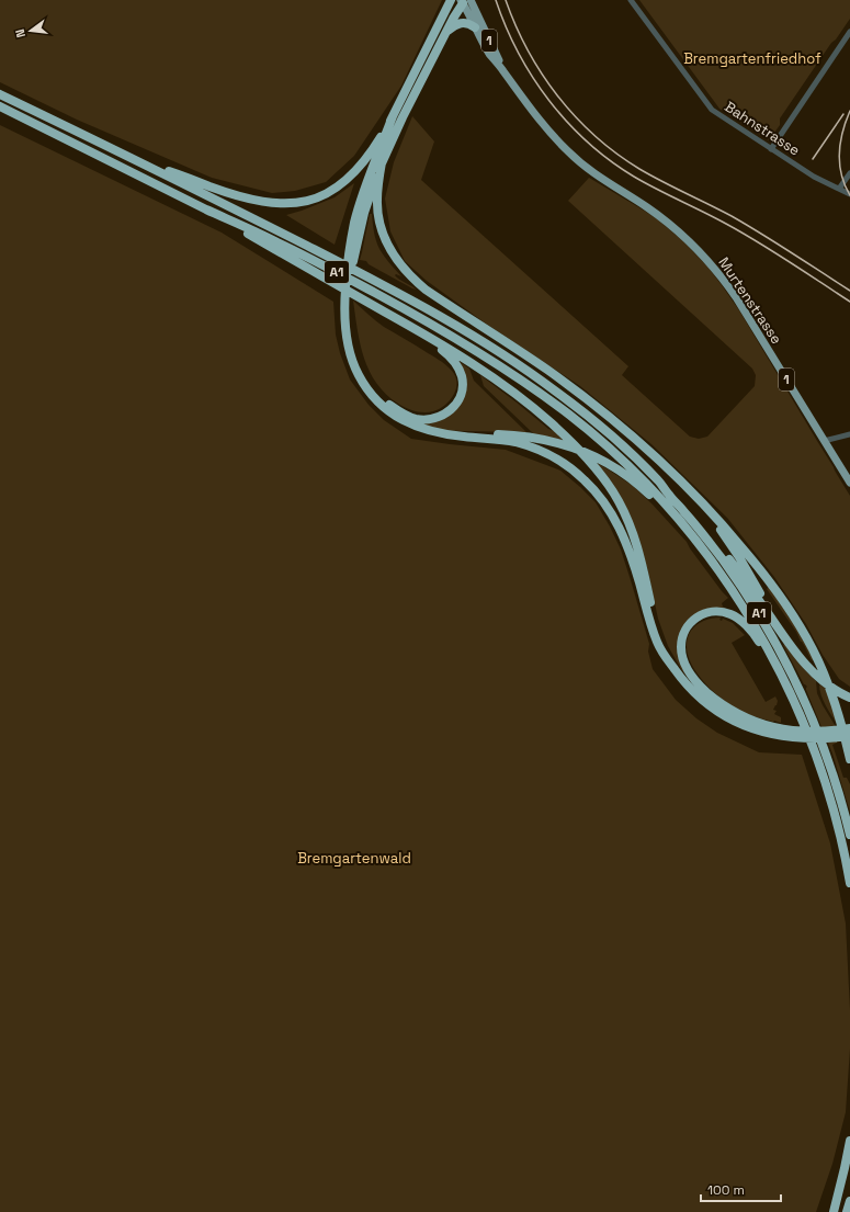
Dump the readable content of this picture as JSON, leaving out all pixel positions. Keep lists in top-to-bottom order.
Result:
{
  "streets": {
    "highway": ["A1"],
    "main road": ["1", "Murtenstrasse"],
    "street": ["Bahnstrasse"]
  },
  "parks": ["Bremgartenfriedhof", "Bremgartenwald"],
  "scale_bar": "100 m",
  "north": "left"
}
